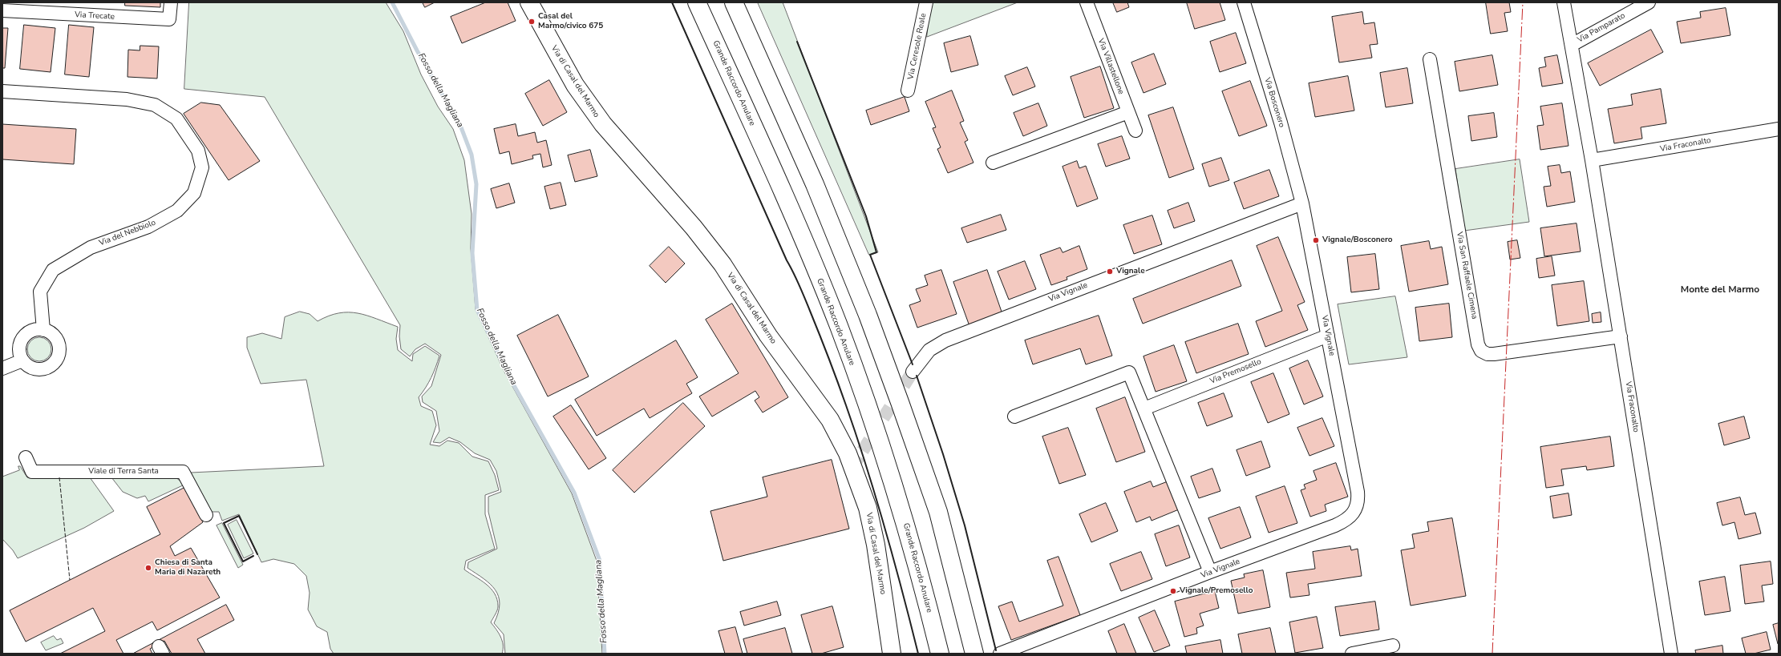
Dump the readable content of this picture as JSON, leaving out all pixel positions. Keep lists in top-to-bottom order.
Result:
{
  "streets": {
    "main road": ["Via di Casal del Marmo", "Grande Raccordo Anulare"],
    "street": [
      "Via Trecate",
      "Via Pamparato",
      "Via Ceresole Reale",
      "Via Villastellone",
      "Via Bosconero",
      "Via Fraconalto",
      "Via del Nebbiolo",
      "Via San Raffaele Cimena",
      "Via Vignale",
      "Via Premosello",
      "Viale di Terra Santa"
    ]
  },
  "crossings": [
    ["Via Pamparato", "Via Fraconalto"],
    ["Via Bosconero", "Via Vignale"],
    ["Via Fraconalto", "Via San Raffaele Cimena"],
    ["Via Vignale", "Via Premosello"]
  ],
  "districts": ["Monte del Marmo"],
  "water": ["Fosso della Magliana"],
  "places": [
    "Casal del Marmo/civico 675",
    "Vignale/Bosconero",
    "Vignale",
    "Chiesa di Santa Maria di Nazareth",
    "Vignale/Premosello"
  ]
}
